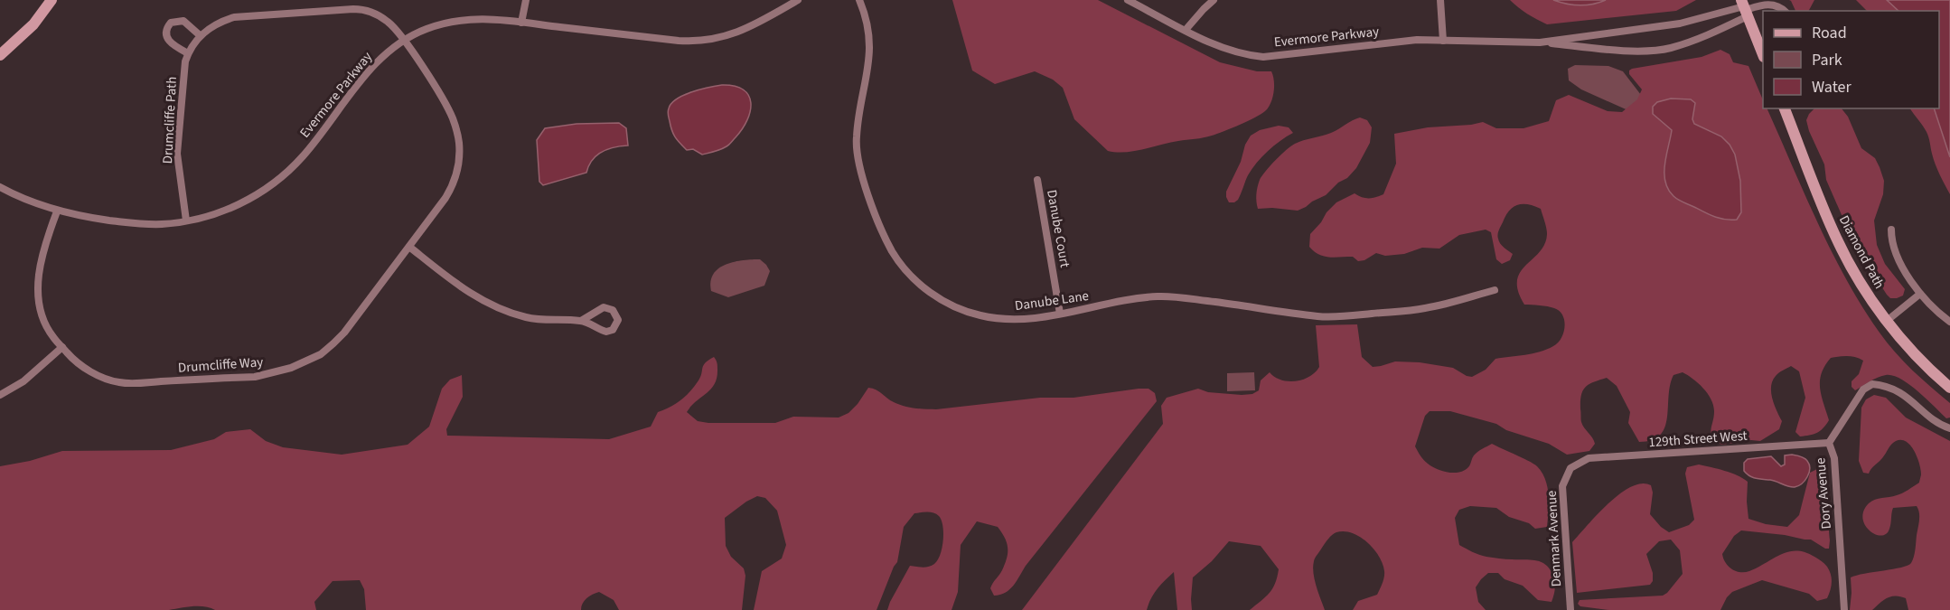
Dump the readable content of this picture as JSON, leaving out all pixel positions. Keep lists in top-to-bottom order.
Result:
{
  "streets": {
    "street": [
      "Evermore Parkway",
      "Drumcliffe Path",
      "Danube Court",
      "Diamond Path",
      "Danube Lane",
      "Drumcliffe Way",
      "129th Street West",
      "Dory Avenue",
      "Denmark Avenue"
    ]
  },
  "crossings": [
    ["Evermore Parkway", "Drumcliffe Path"],
    ["Evermore Parkway", "Drumcliffe Way"],
    ["Drumcliffe Path", "Drumcliffe Way"],
    ["Danube Court", "Danube Lane"],
    ["129th Street West", "Dory Avenue"],
    ["129th Street West", "Denmark Avenue"]
  ],
  "legend": ["Road", "Park", "Water"]
}
